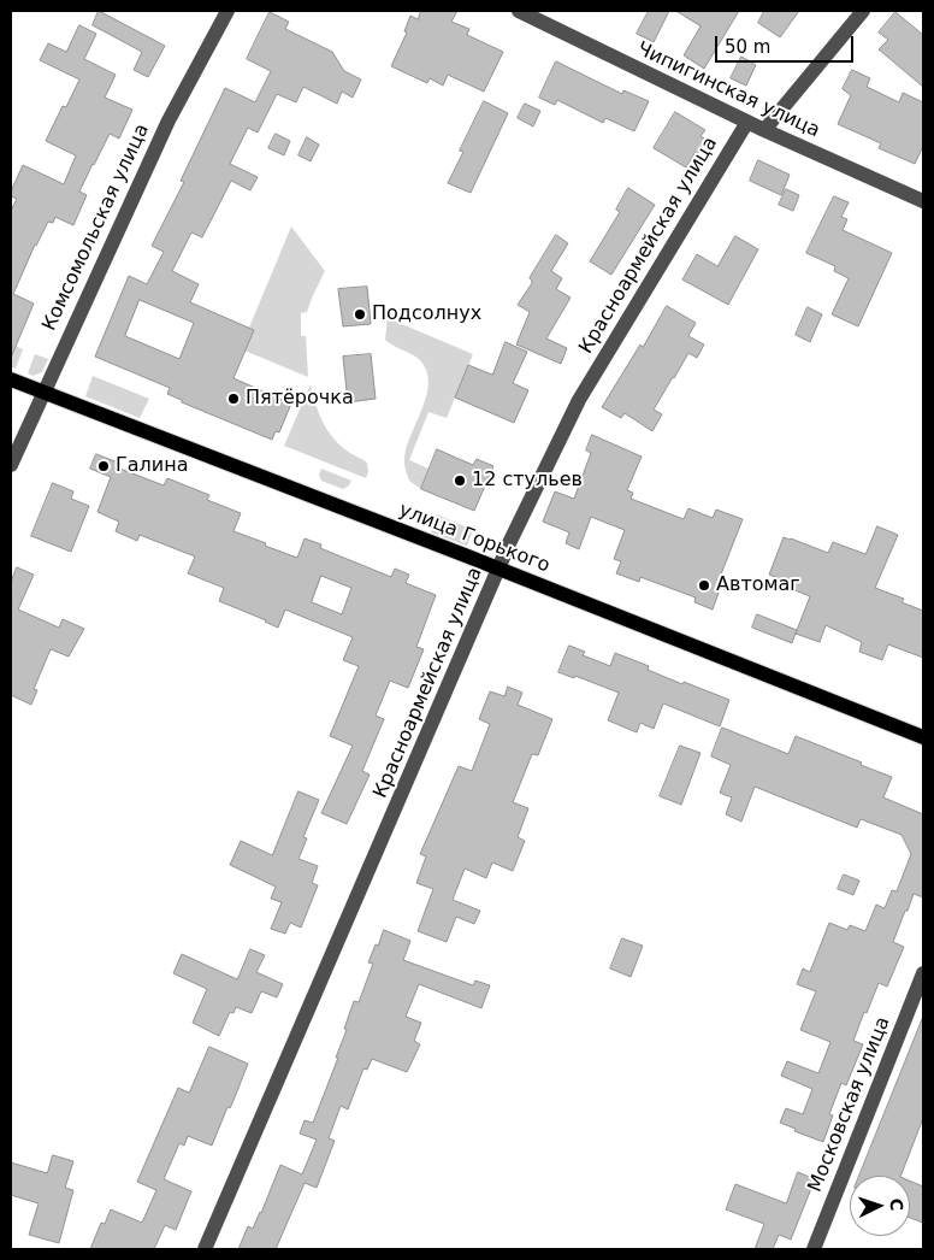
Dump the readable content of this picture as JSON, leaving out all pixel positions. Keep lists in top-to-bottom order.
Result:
{
  "streets": {
    "main road": ["улица Горького"],
    "street": [
      "Чипигинская улица",
      "Комсомольская улица",
      "Красноармейская улица",
      "Московская улица"
    ]
  },
  "crossings": [
    ["Чипигинская улица", "Красноармейская улица"],
    ["Комсомольская улица", "улица Горького"],
    ["Красноармейская улица", "улица Горького"]
  ],
  "places": [
    "Подсолнух",
    "Пятёрочка",
    "Галина",
    "12 стульев",
    "Автомаг"
  ],
  "scale_bar": "50 m",
  "north": "right"
}
